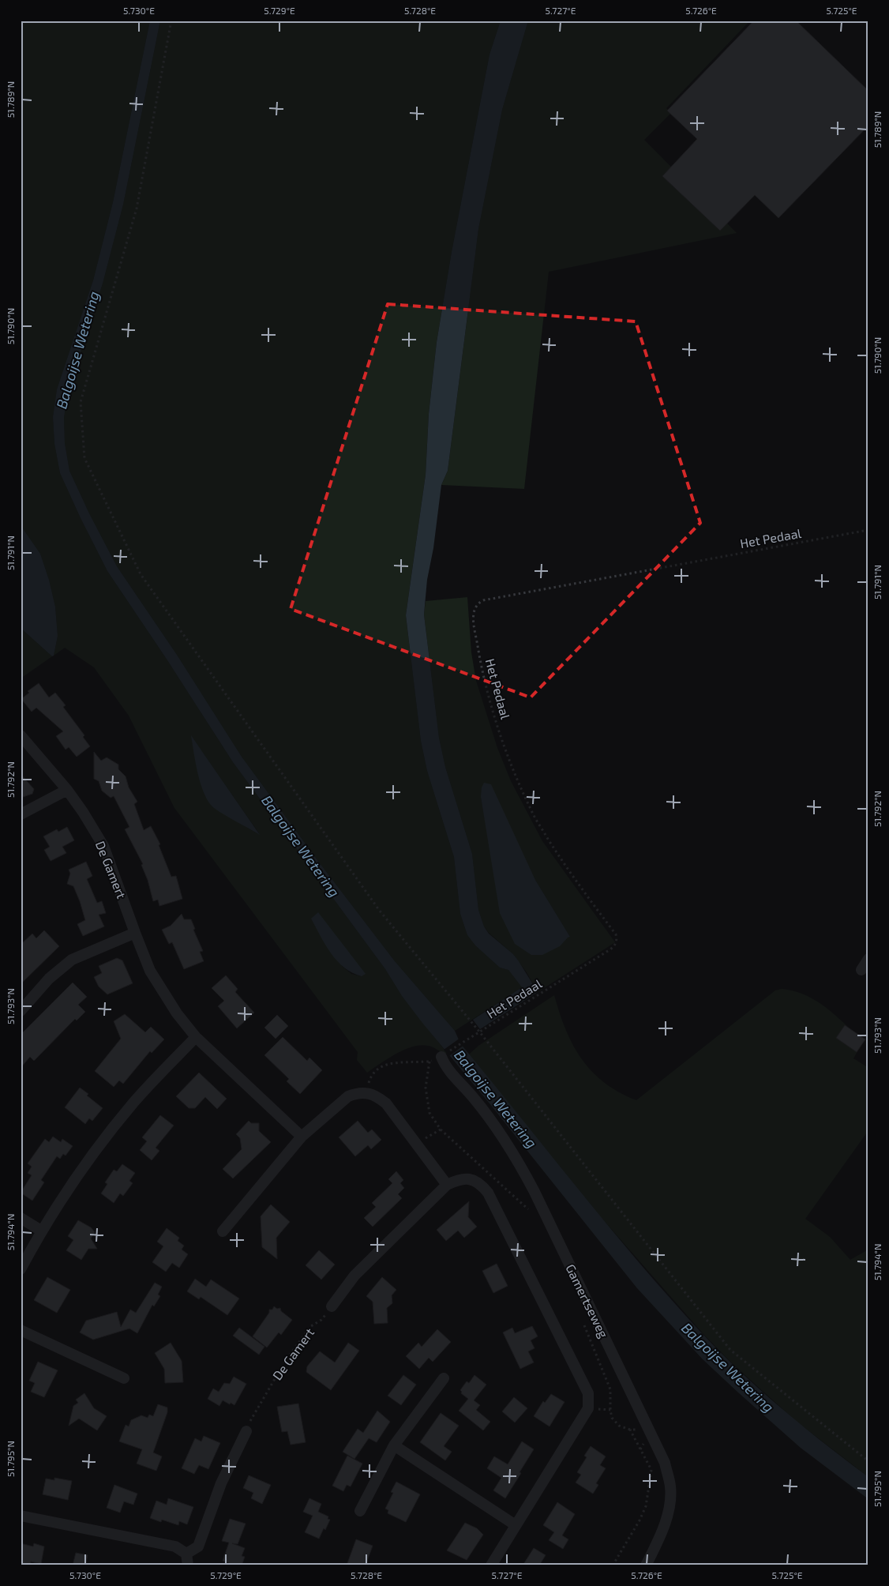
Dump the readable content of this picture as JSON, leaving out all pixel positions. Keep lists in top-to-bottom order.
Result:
{
  "streets": {
    "street": ["De Gamert", "Gamertseweg"],
    "path": ["Het Pedaal"]
  },
  "crossings": [
    ["Het Pedaal", "Gamertseweg"]
  ],
  "water": ["Balgoijse Wetering"],
  "coordinates": [
    "5.730°E",
    "5.729°E",
    "5.728°E",
    "5.727°E",
    "5.726°E",
    "5.725°E",
    "51.789°N",
    "51.790°N",
    "51.791°N",
    "51.792°N",
    "51.793°N",
    "51.794°N",
    "51.795°N"
  ]
}
